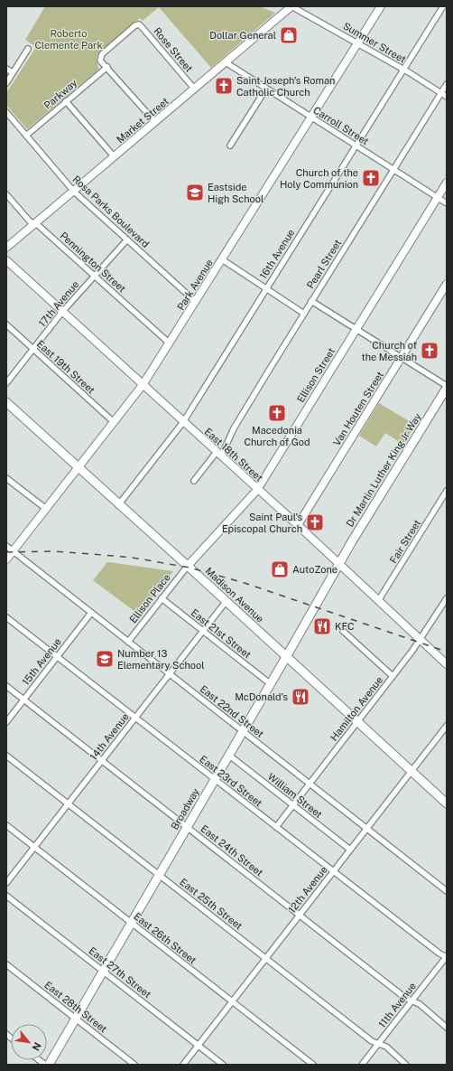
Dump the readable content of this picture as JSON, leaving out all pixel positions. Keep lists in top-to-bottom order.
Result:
{
  "streets": {
    "main road": ["Dr Martin Luther King Jr Way", "Madison Avenue", "Broadway"],
    "street": [
      "Summer Street",
      "Rose Street",
      "Parkway",
      "Market Street",
      "Carroll Street",
      "Rosa Parks Boulevard",
      "16th Avenue",
      "Pennington Street",
      "Pearl Street",
      "Park Avenue",
      "17th Avenue",
      "East 19th Street",
      "Ellison Street",
      "Van Houten Street",
      "East 18th Street",
      "Fair Street",
      "Ellison Place",
      "East 21st Street",
      "15th Avenue",
      "Hamilton Avenue",
      "East 22nd Street",
      "14th Avenue",
      "East 23rd Street",
      "William Street",
      "East 24th Street",
      "12th Avenue",
      "East 25th Street",
      "East 26th Street",
      "East 27th Street",
      "11th Avenue",
      "East 28th Street"
    ]
  },
  "crossings": [
    ["Summer Street", "Market Street"],
    ["Summer Street", "16th Avenue"],
    ["Summer Street", "Pearl Street"],
    ["Summer Street", "Park Avenue"],
    ["Rose Street", "Parkway"],
    ["Rose Street", "Market Street"],
    ["Parkway", "Rosa Parks Boulevard"],
    ["Market Street", "Carroll Street"],
    ["Market Street", "Rosa Parks Boulevard"],
    ["Market Street", "Pennington Street"],
    ["Carroll Street", "16th Avenue"],
    ["Carroll Street", "Pearl Street"],
    ["Carroll Street", "Park Avenue"],
    ["Carroll Street", "Ellison Street"],
    ["Rosa Parks Boulevard", "Park Avenue"],
    ["Rosa Parks Boulevard", "17th Avenue"],
    ["16th Avenue", "East 18th Street"],
    ["16th Avenue", "Madison Avenue"],
    ["Pennington Street", "Park Avenue"],
    ["Pennington Street", "17th Avenue"],
    ["Pearl Street", "East 18th Street"],
    ["Park Avenue", "East 19th Street"],
    ["Park Avenue", "East 18th Street"],
    ["Park Avenue", "Madison Avenue"],
    ["Park Avenue", "East 22nd Street"],
    ["17th Avenue", "East 19th Street"],
    ["17th Avenue", "East 18th Street"],
    ["Ellison Street", "East 18th Street"],
    ["Ellison Street", "Madison Avenue"],
    ["Ellison Street", "Ellison Place"],
    ["Van Houten Street", "East 18th Street"],
    ["East 18th Street", "Dr Martin Luther King Jr Way"],
    ["East 18th Street", "Fair Street"],
    ["East 18th Street", "Hamilton Avenue"],
    ["East 18th Street", "Broadway"],
    ["Dr Martin Luther King Jr Way", "Broadway"],
    ["Madison Avenue", "Ellison Place"],
    ["Madison Avenue", "Hamilton Avenue"],
    ["Madison Avenue", "14th Avenue"],
    ["Madison Avenue", "Broadway"],
    ["Madison Avenue", "12th Avenue"],
    ["Ellison Place", "East 21st Street"],
    ["Ellison Place", "East 22nd Street"],
    ["East 21st Street", "14th Avenue"],
    ["East 21st Street", "Broadway"],
    ["15th Avenue", "East 22nd Street"],
    ["15th Avenue", "East 23rd Street"],
    ["15th Avenue", "East 24th Street"],
    ["Hamilton Avenue", "East 22nd Street"],
    ["Hamilton Avenue", "East 23rd Street"],
    ["Hamilton Avenue", "William Street"],
    ["East 22nd Street", "14th Avenue"],
    ["East 22nd Street", "Broadway"],
    ["East 22nd Street", "12th Avenue"],
    ["14th Avenue", "East 23rd Street"],
    ["14th Avenue", "East 24th Street"],
    ["14th Avenue", "East 25th Street"],
    ["14th Avenue", "East 26th Street"],
    ["East 23rd Street", "Broadway"],
    ["East 23rd Street", "12th Avenue"],
    ["East 23rd Street", "11th Avenue"],
    ["William Street", "Broadway"],
    ["William Street", "12th Avenue"],
    ["Broadway", "East 24th Street"],
    ["Broadway", "East 25th Street"],
    ["Broadway", "East 26th Street"],
    ["Broadway", "East 27th Street"],
    ["Broadway", "East 28th Street"],
    ["East 24th Street", "12th Avenue"],
    ["East 24th Street", "11th Avenue"],
    ["12th Avenue", "East 25th Street"],
    ["12th Avenue", "East 26th Street"],
    ["12th Avenue", "East 27th Street"],
    ["East 25th Street", "11th Avenue"]
  ],
  "parks": ["Roberto Clemente Park"],
  "places": {
    "shop": ["Dollar General", "AutoZone"],
    "church": [
      "Saint Joseph's Roman Catholic Church",
      "Church of the Holy Communion",
      "Church of the Messiah",
      "Macedonia Church of God",
      "Saint Paul's Episcopal Church"
    ],
    "school or university": ["Eastside High School", "Number 13 Elementary School"],
    "restaurant": ["KFC", "McDonald's"]
  },
  "north": "bottom right"
}
